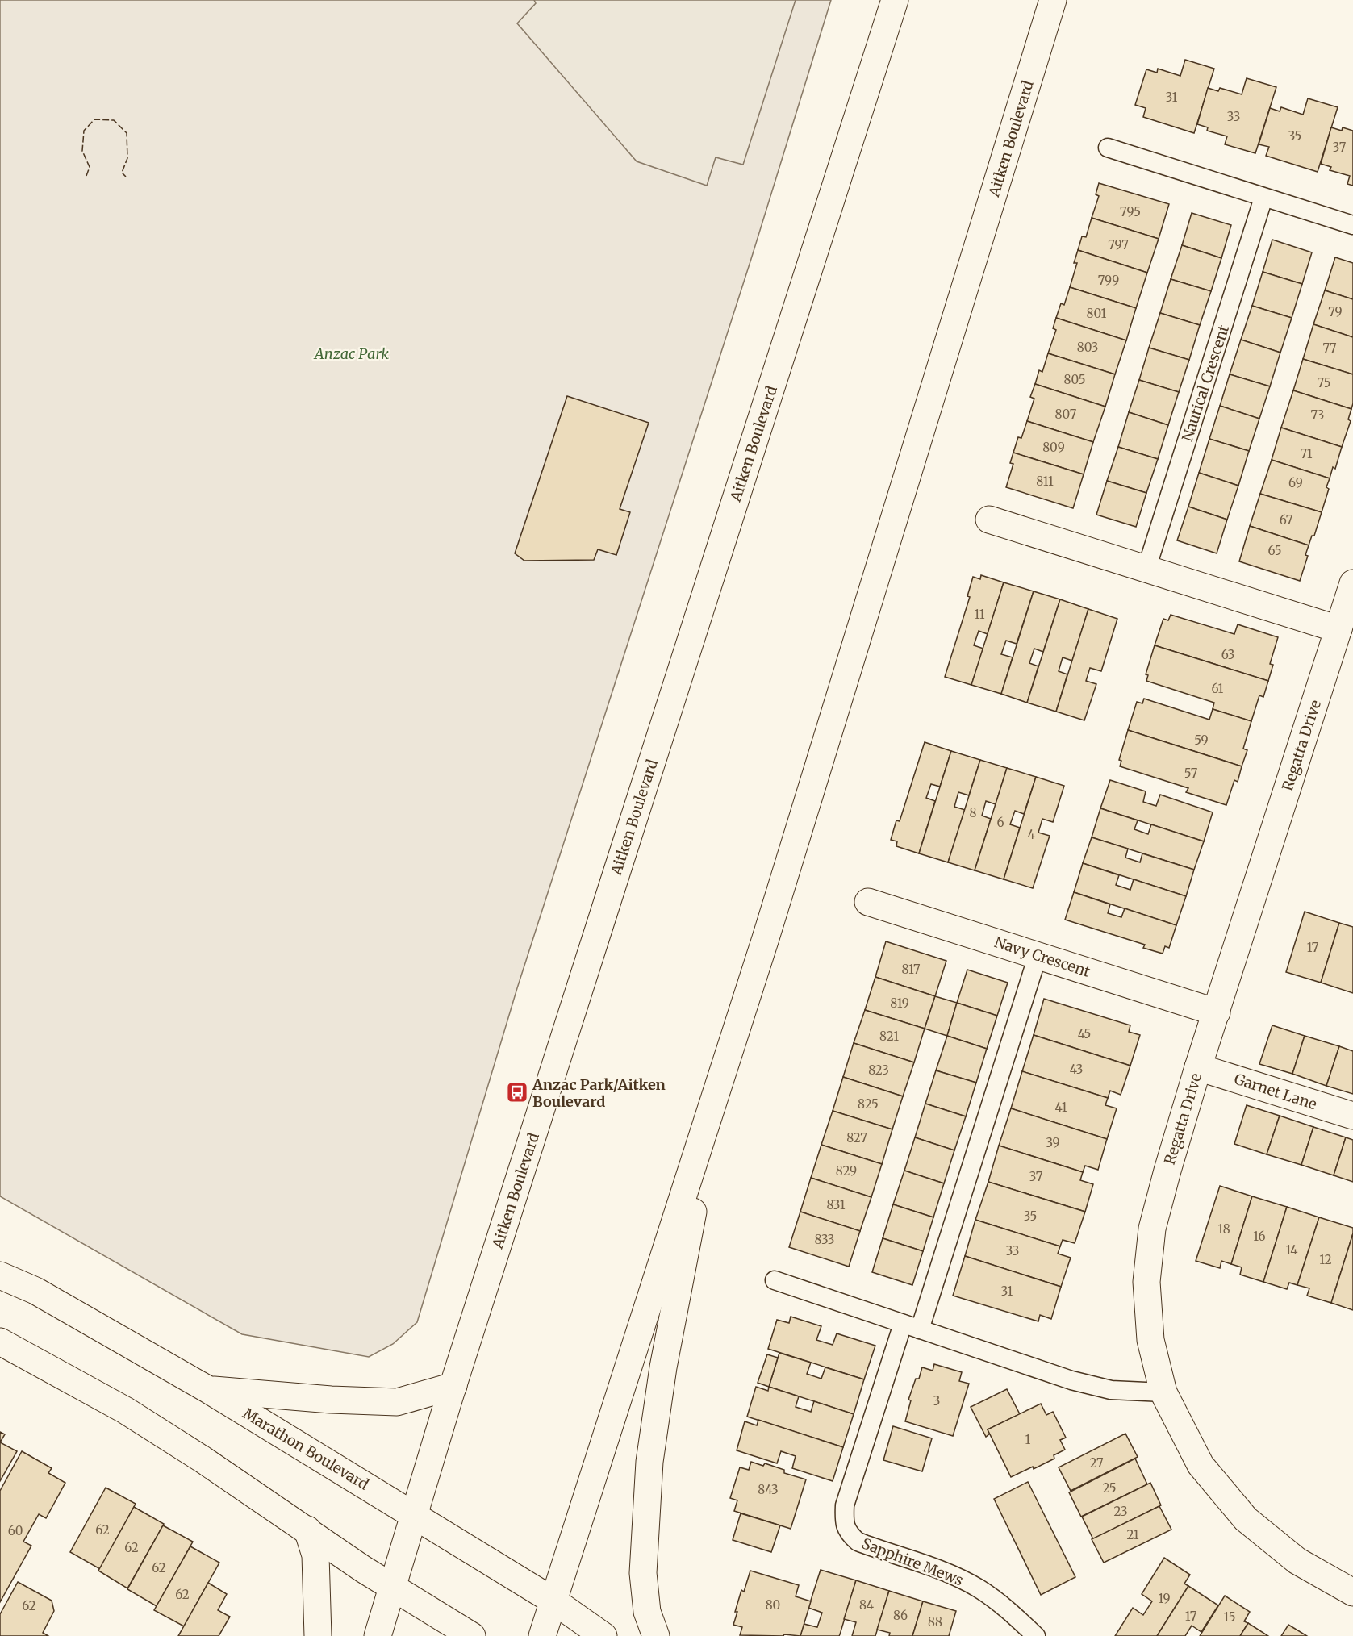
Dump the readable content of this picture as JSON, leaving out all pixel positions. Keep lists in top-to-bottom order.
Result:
{
  "streets": {
    "street": [
      "Aitken Boulevard",
      "Regatta Drive",
      "Navy Crescent",
      "Garnet Lane",
      "Marathon Boulevard"
    ],
    "lane": ["Nautical Crescent", "Sapphire Mews"]
  },
  "crossings": [
    ["Aitken Boulevard", "Marathon Boulevard"],
    ["Regatta Drive", "Navy Crescent"],
    ["Regatta Drive", "Garnet Lane"],
    ["Navy Crescent", "Sapphire Mews"]
  ],
  "parks": ["Anzac Park"],
  "places": {
    "bus stop": ["Anzac Park/Aitken Boulevard"]
  },
  "house_numbers": [
    "31",
    "33",
    "35",
    "37",
    "795",
    "797",
    "799",
    "79",
    "801",
    "803",
    "77",
    "805",
    "75",
    "807",
    "73",
    "809",
    "71",
    "811",
    "69",
    "67",
    "65",
    "11",
    "63",
    "61",
    "59",
    "57",
    "8",
    "6",
    "4",
    "17",
    "817",
    "819",
    "45",
    "821",
    "43",
    "823",
    "825",
    "41",
    "827",
    "39",
    "829",
    "37",
    "831",
    "35",
    "18",
    "16",
    "833",
    "14",
    "33",
    "12",
    "31",
    "3",
    "1",
    "27",
    "25",
    "843",
    "23",
    "62",
    "60",
    "21",
    "62",
    "62",
    "62",
    "19",
    "80",
    "84",
    "62",
    "86",
    "17",
    "15",
    "88"
  ]
}
